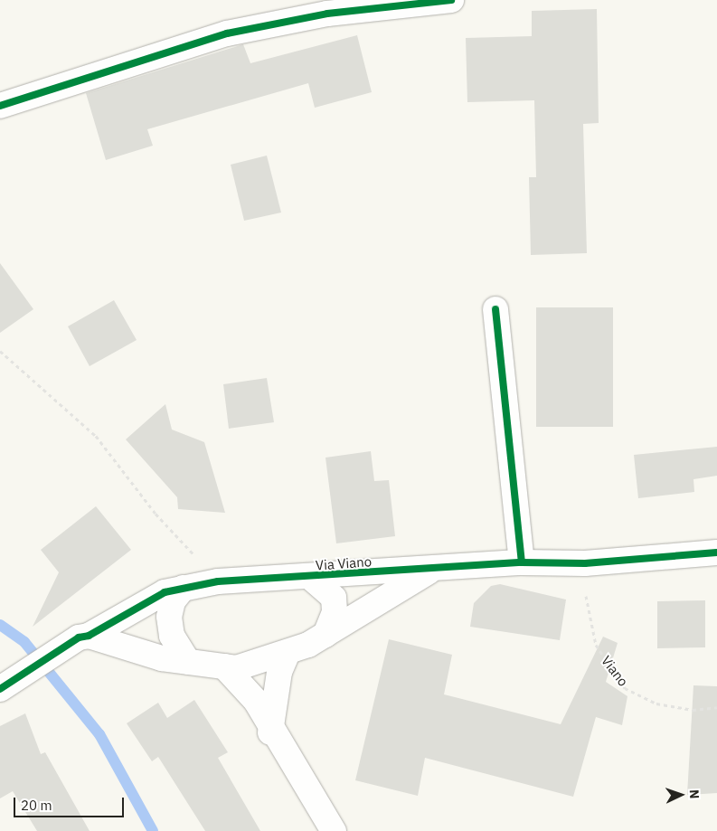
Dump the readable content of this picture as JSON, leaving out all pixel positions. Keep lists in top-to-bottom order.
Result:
{
  "streets": {
    "street": ["Via Viano"],
    "path": ["Viano"]
  },
  "crossings": [
    ["Via Viano", "Viano"]
  ],
  "scale_bar": "20 m",
  "north": "right"
}
